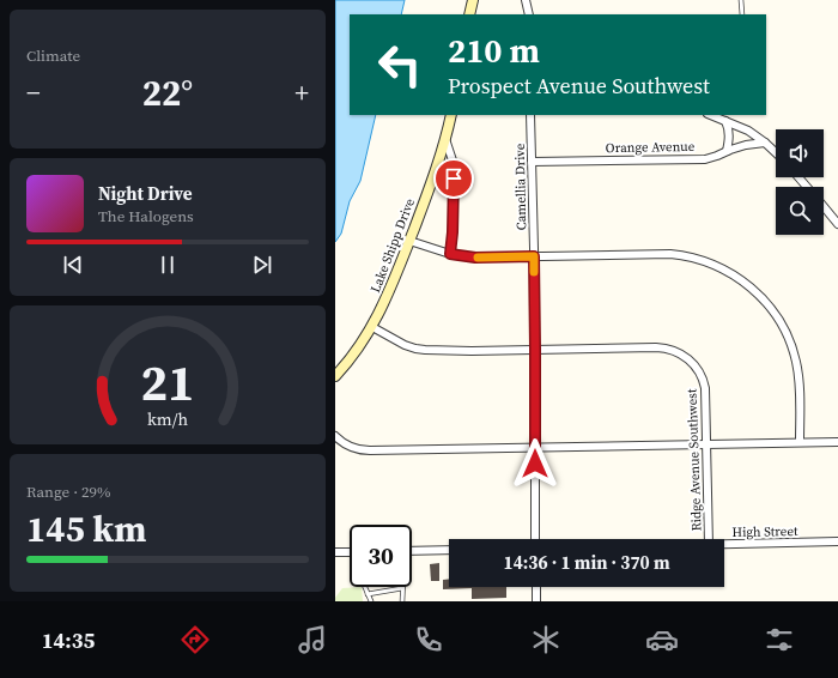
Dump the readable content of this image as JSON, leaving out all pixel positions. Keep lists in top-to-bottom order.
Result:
{
  "streets": {
    "street": [
      "Orange Avenue",
      "Camellia Drive",
      "Lake Shipp Drive",
      "Ridge Avenue Southwest",
      "High Street"
    ]
  },
  "crossings": [
    ["Orange Avenue", "Camellia Drive"],
    ["Camellia Drive", "Ridge Avenue Southwest"],
    ["Lake Shipp Drive", "Ridge Avenue Southwest"]
  ],
  "page": {
    "tile": [
      "Climate",
      ["Range · 29%", "145 km"]
    ],
    "turn": ["210 m", "Prospect Avenue Southwest"],
    "heat": ["−", "22°", "+"],
    "song": ["Night Drive", "The Halogens"],
    "limit": "30",
    "trip": "14:36 · 1 min · 370 m",
    "tabs": "14:35",
    "gauge": ["21", "km/h"]
  }
}
